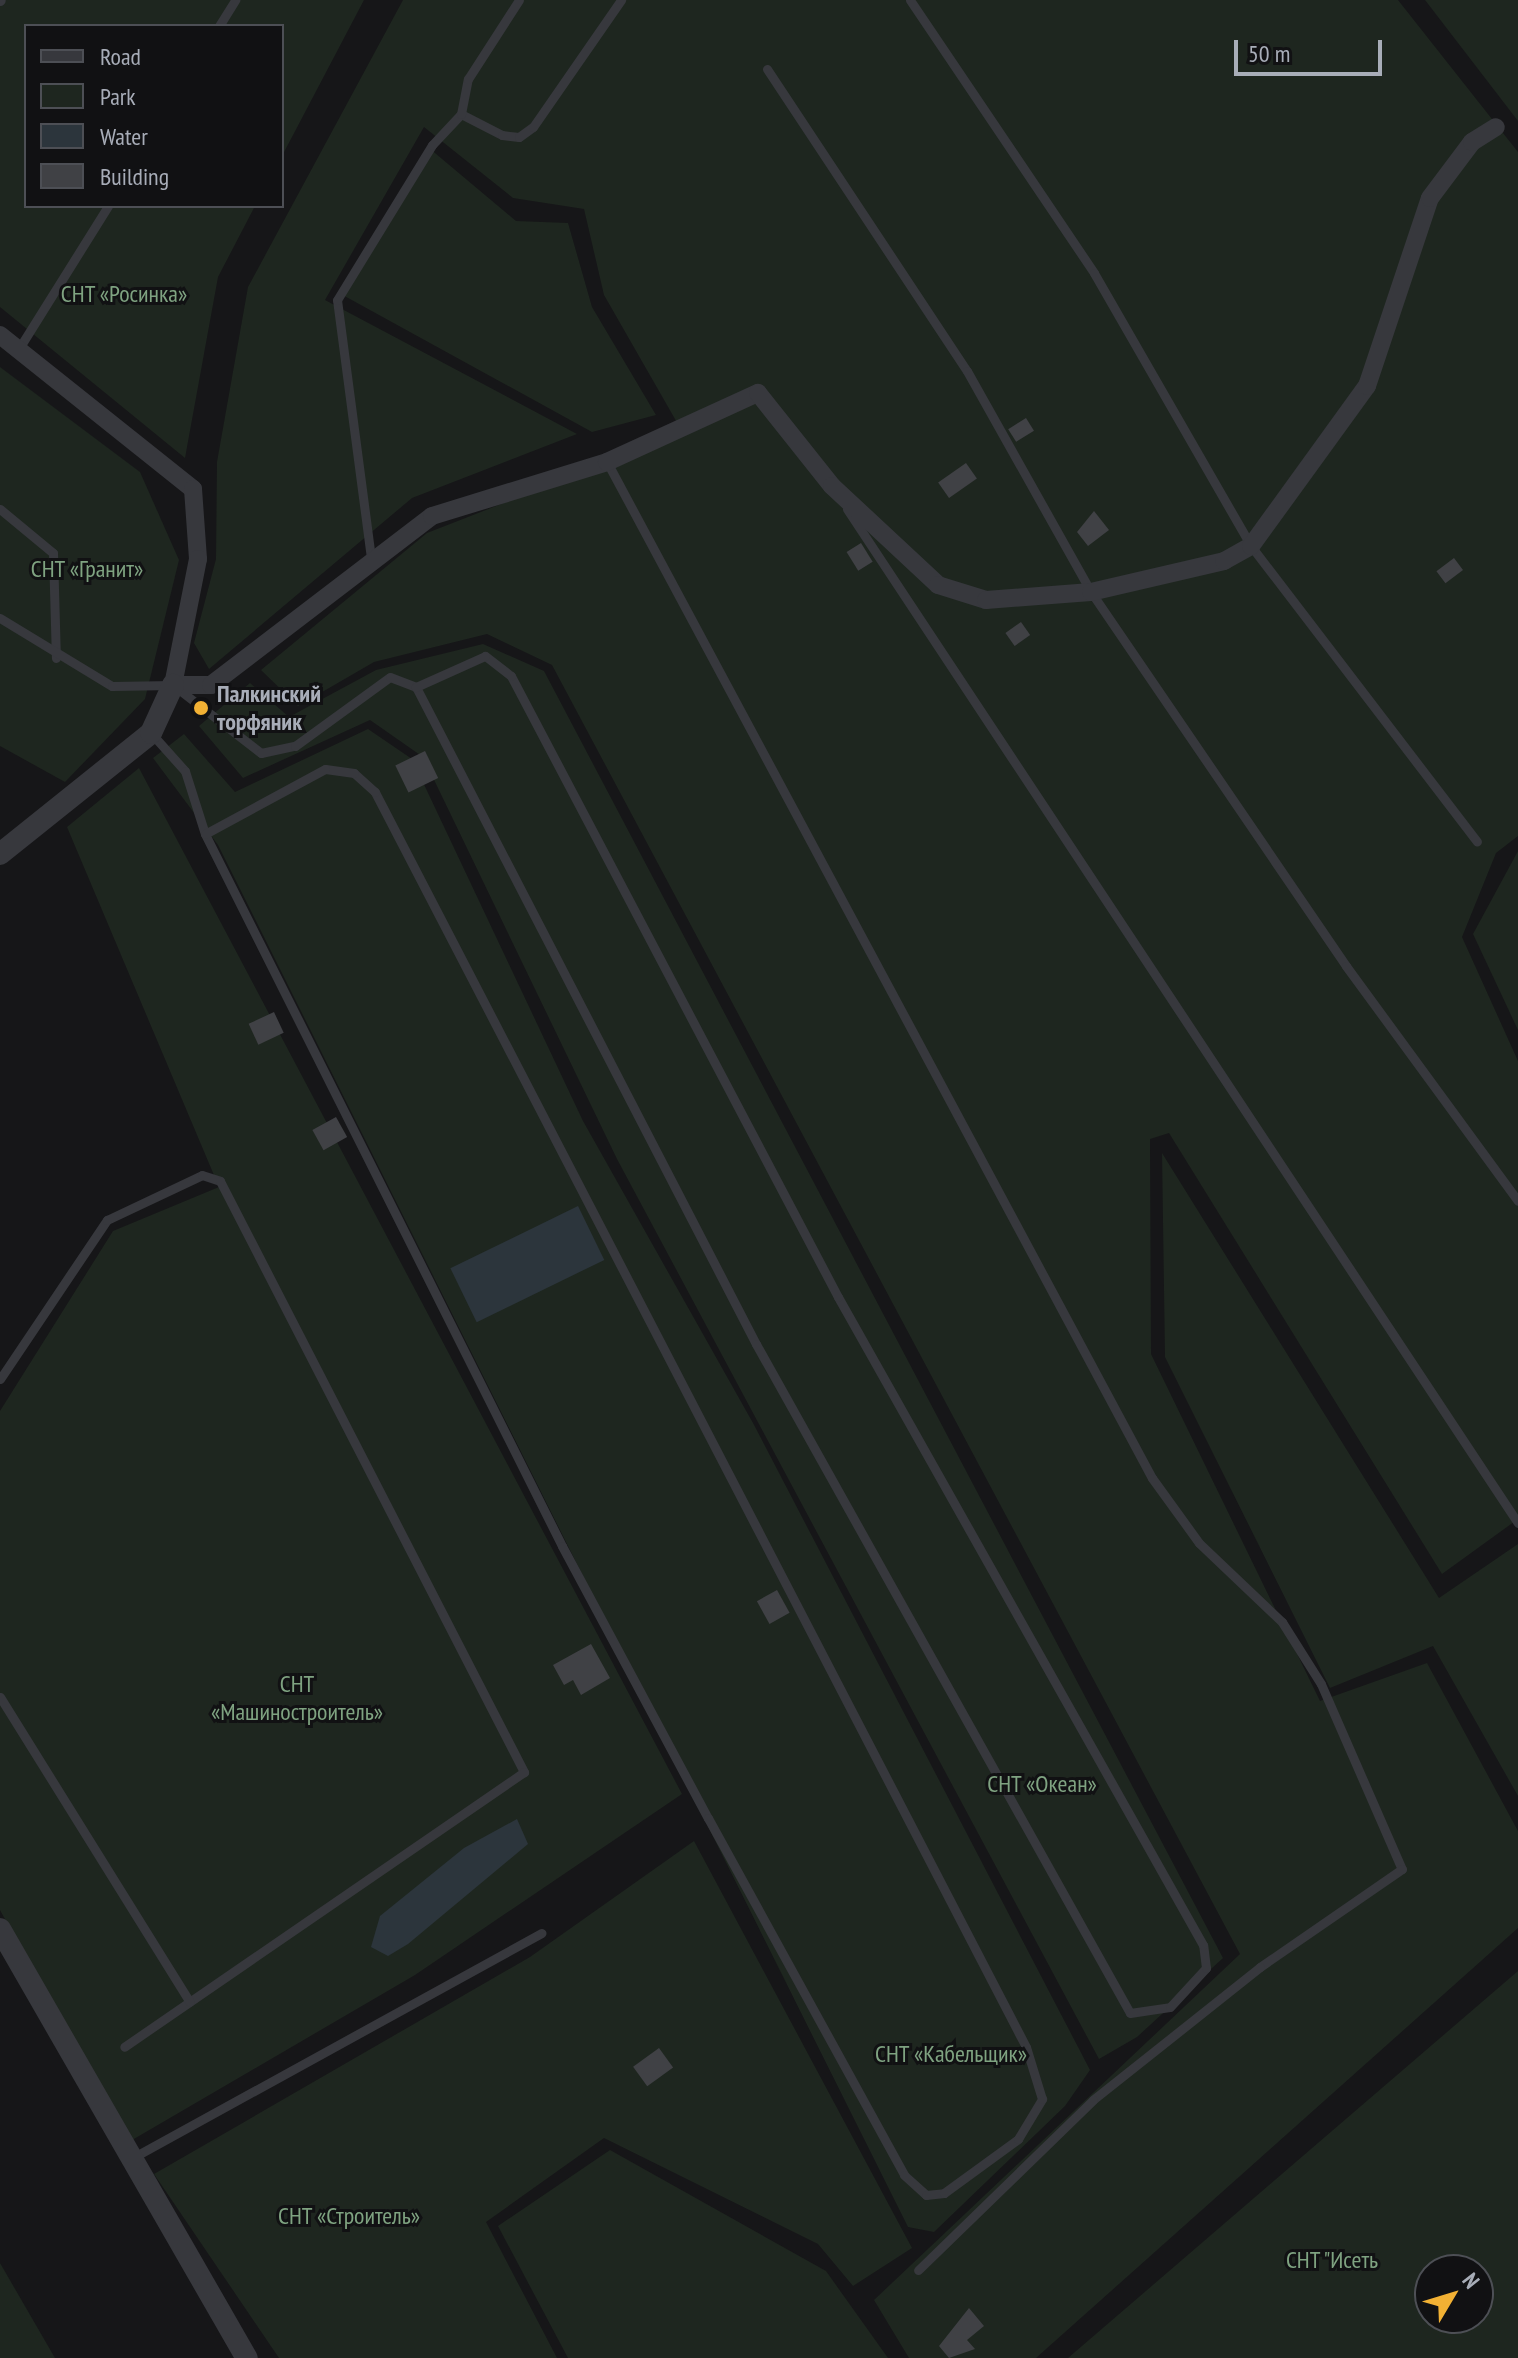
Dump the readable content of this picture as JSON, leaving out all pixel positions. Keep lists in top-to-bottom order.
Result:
{
  "parks": [
    "СНТ «Росинка»",
    "СНТ «Гранит»",
    "СНТ «Машиностроитель»",
    "СНТ «Океан»",
    "СНТ «Кабельщик»",
    "СНТ «Строитель»",
    "СНТ \"Исеть"
  ],
  "places": ["Палкинский торфяник"],
  "legend": [
    "Road",
    "Park",
    "Water",
    "Building"
  ],
  "scale_bar": "50 m",
  "north": "top right"
}
